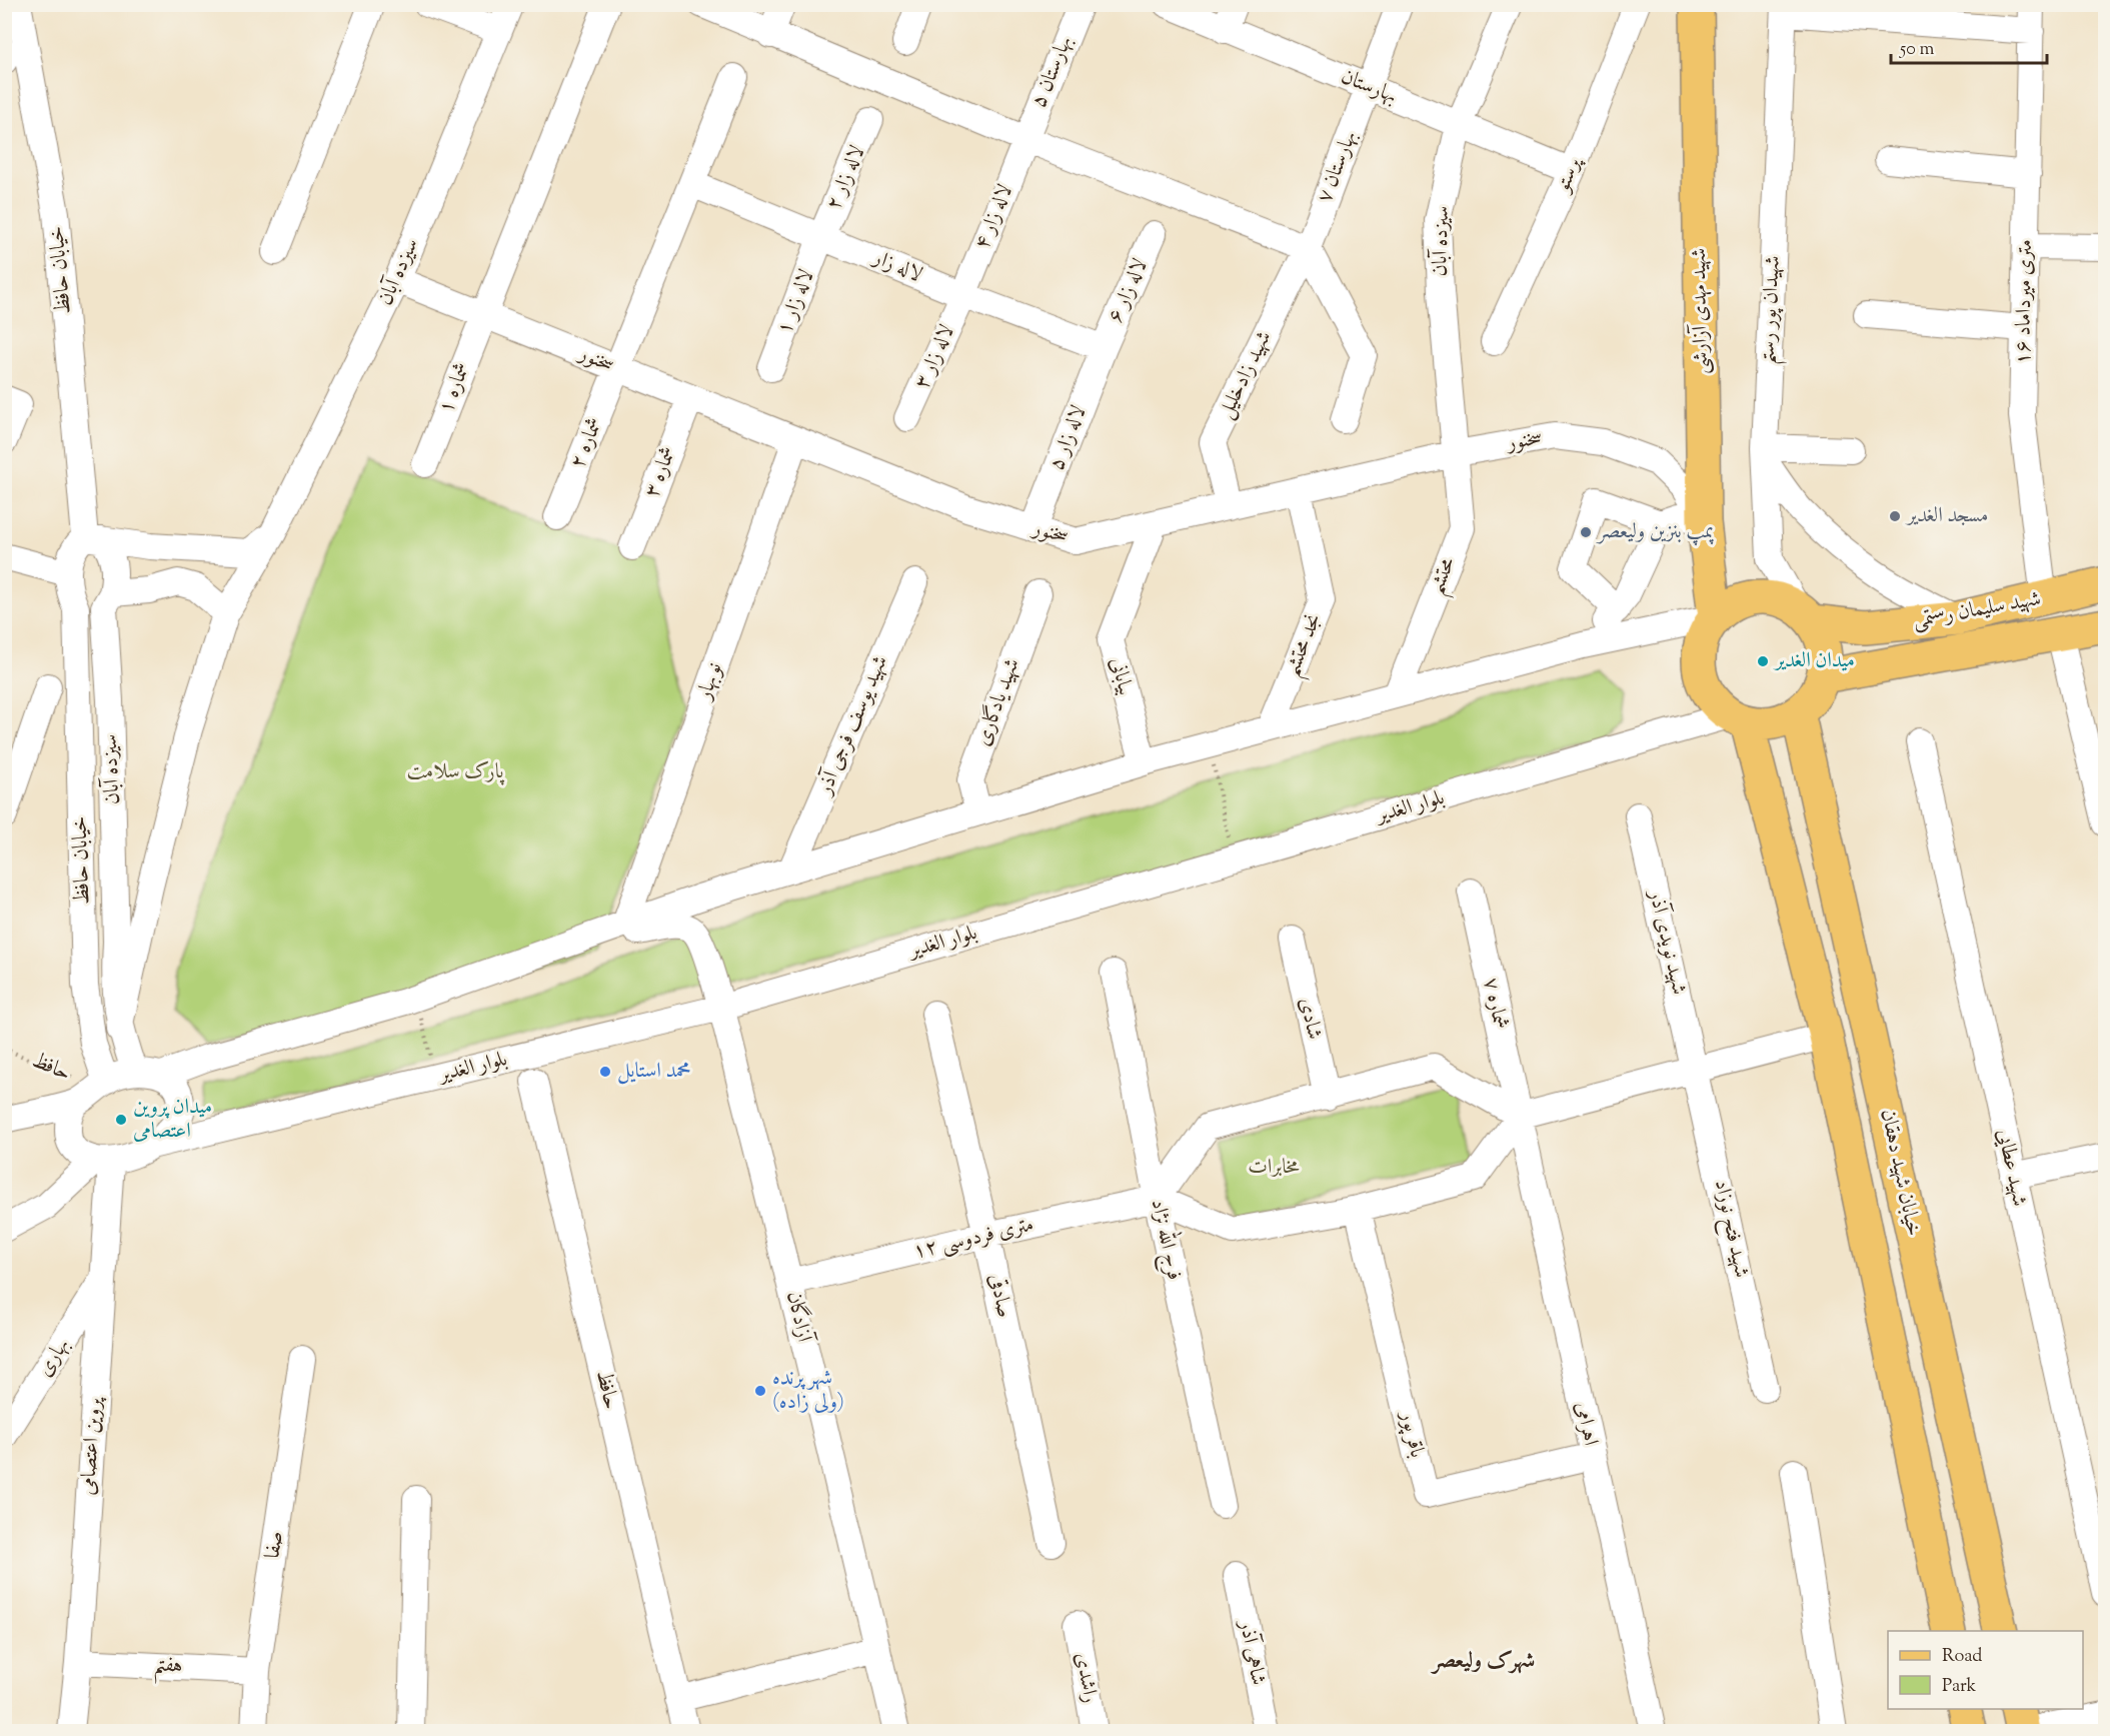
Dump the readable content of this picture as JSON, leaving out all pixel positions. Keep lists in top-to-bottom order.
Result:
{
  "streets": {
    "main road": ["شهید مهدی آزارشی", "شهید سلیمان رستمی", "خیابان شهید دهقان"],
    "street": [
      "بهارستان ۵",
      "بهارستان",
      "بهارستان ۷",
      "پرستو",
      "لاله زار ۲",
      "لاله زار ۴",
      "سیزده آبان",
      "لاله زار",
      "خیابان حافظ",
      "لاله زار ۶",
      "لاله زار ۱",
      "۱۶ متری میرداماد",
      "شهیدان پور رستم",
      "لاله زار ۳",
      "سخنور",
      "شهید زادخلیل",
      "شماره ۱",
      "لاله زار ۵",
      "شماره ۲",
      "شماره ۳",
      "محتشم",
      "نجد محتشم",
      "بیابانی",
      "نوبهار",
      "شهید یادگاری",
      "شهید یوسف فرجی آذر",
      "بلوار الغدیر",
      "شهید نویدی آذر",
      "شماره ۷",
      "شادی",
      "حافظ",
      "شهید عطایی",
      "شهید فتح نوزاد",
      "۱۲ متری فردوسی",
      "فرج الله نژاد",
      "صادقی",
      "آزادگان",
      "بهاری",
      "اهرامی",
      "باقر پور",
      "پروین اعتصامی",
      "صفا",
      "شاهی آذر",
      "هفتم",
      "راشدی"
    ]
  },
  "crossings": [
    ["بهارستان ۵", "لاله زار ۴"],
    ["بهارستان", "بهارستان ۷"],
    ["بهارستان", "پرستو"],
    ["بهارستان", "سیزده آبان"],
    ["بهارستان ۷", "شهید زادخلیل"],
    ["لاله زار ۲", "لاله زار"],
    ["لاله زار ۲", "لاله زار ۱"],
    ["لاله زار ۴", "لاله زار"],
    ["لاله زار ۴", "لاله زار ۳"],
    ["سیزده آبان", "خیابان حافظ"],
    ["سیزده آبان", "سخنور"],
    ["سیزده آبان", "محتشم"],
    ["سیزده آبان", "بلوار الغدیر"],
    ["سیزده آبان", "حافظ"],
    ["سیزده آبان", "پروین اعتصامی"],
    ["لاله زار", "لاله زار ۶"],
    ["لاله زار", "لاله زار ۱"],
    ["لاله زار", "لاله زار ۳"],
    ["لاله زار", "لاله زار ۵"],
    ["لاله زار", "شماره ۲"],
    ["خیابان حافظ", "بلوار الغدیر"],
    ["خیابان حافظ", "حافظ"],
    ["خیابان حافظ", "پروین اعتصامی"],
    ["لاله زار ۶", "لاله زار ۵"],
    ["۱۶ متری میرداماد", "شهید سلیمان رستمی"],
    ["شهیدان پور رستم", "شهید مهدی آزارشی"],
    ["شهیدان پور رستم", "شهید سلیمان رستمی"],
    ["شهیدان پور رستم", "بلوار الغدیر"],
    ["شهیدان پور رستم", "خیابان شهید دهقان"],
    ["شهید مهدی آزارشی", "سخنور"],
    ["شهید مهدی آزارشی", "شهید سلیمان رستمی"],
    ["شهید مهدی آزارشی", "بلوار الغدیر"],
    ["شهید مهدی آزارشی", "خیابان شهید دهقان"],
    ["سخنور", "شهید زادخلیل"],
    ["سخنور", "شماره ۱"],
    ["سخنور", "لاله زار ۵"],
    ["سخنور", "شماره ۲"],
    ["سخنور", "شماره ۳"],
    ["سخنور", "محتشم"],
    ["سخنور", "نجد محتشم"],
    ["سخنور", "بیابانی"],
    ["سخنور", "نوبهار"],
    ["شهید سلیمان رستمی", "بلوار الغدیر"],
    ["شهید سلیمان رستمی", "خیابان شهید دهقان"],
    ["بلوار الغدیر", "حافظ"],
    ["بلوار الغدیر", "خیابان شهید دهقان"],
    ["بلوار الغدیر", "آزادگان"],
    ["بلوار الغدیر", "پروین اعتصامی"],
    ["شهید نویدی آذر", "شهید فتح نوزاد"],
    ["شماره ۷", "اهرامی"],
    ["حافظ", "پروین اعتصامی"],
    ["۱۲ متری فردوسی", "فرج الله نژاد"],
    ["۱۲ متری فردوسی", "صادقی"],
    ["۱۲ متری فردوسی", "آزادگان"],
    ["بهاری", "پروین اعتصامی"],
    ["اهرامی", "باقر پور"],
    ["پروین اعتصامی", "هفتم"],
    ["صفا", "هفتم"]
  ],
  "districts": ["شهرک ولیعصر"],
  "parks": ["پارک سلامت", "مخابرات"],
  "places": [
    "مسجد الغدیر",
    "پمپ بنزین ولیعصر",
    "میدان الغدیر",
    "محمد استایل",
    "میدان پروین اعتصامی",
    "شهر پرنده (ولی زاده)"
  ],
  "legend": ["Road", "Park"],
  "scale_bar": "50 m"
}
